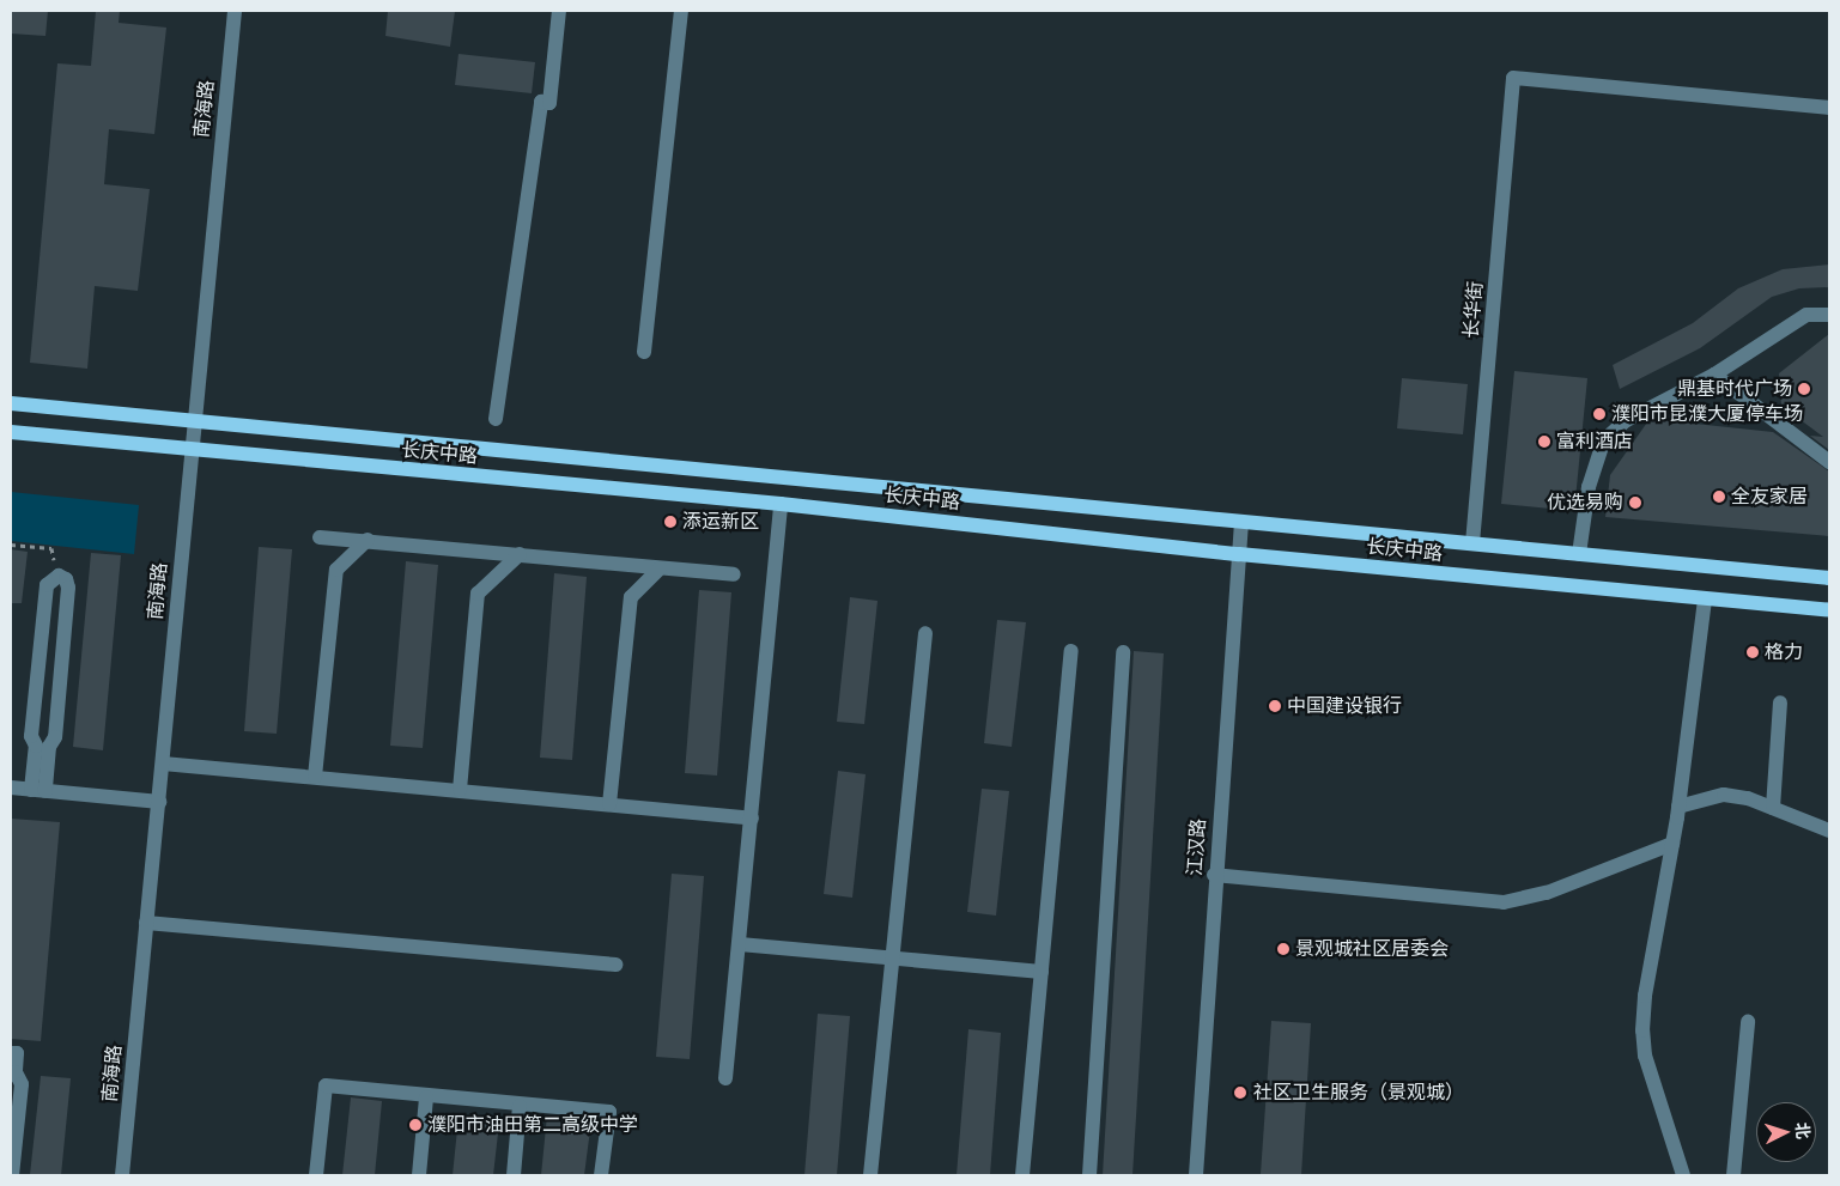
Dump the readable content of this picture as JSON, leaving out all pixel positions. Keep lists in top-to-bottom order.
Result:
{
  "streets": {
    "main road": ["长庆中路"],
    "street": ["南海路", "长华街", "江汉路"]
  },
  "crossings": [
    ["南海路", "长庆中路"],
    ["长华街", "长庆中路"],
    ["长庆中路", "江汉路"]
  ],
  "places": [
    "鼎基时代广场",
    "濮阳市昆濮大厦停车场",
    "富利酒店",
    "全友家居",
    "优选易购",
    "添运新区",
    "格力",
    "中国建设银行",
    "景观城社区居委会",
    "社区卫生服务（景观城）",
    "濮阳市油田第二高级中学"
  ],
  "north": "right"
}
